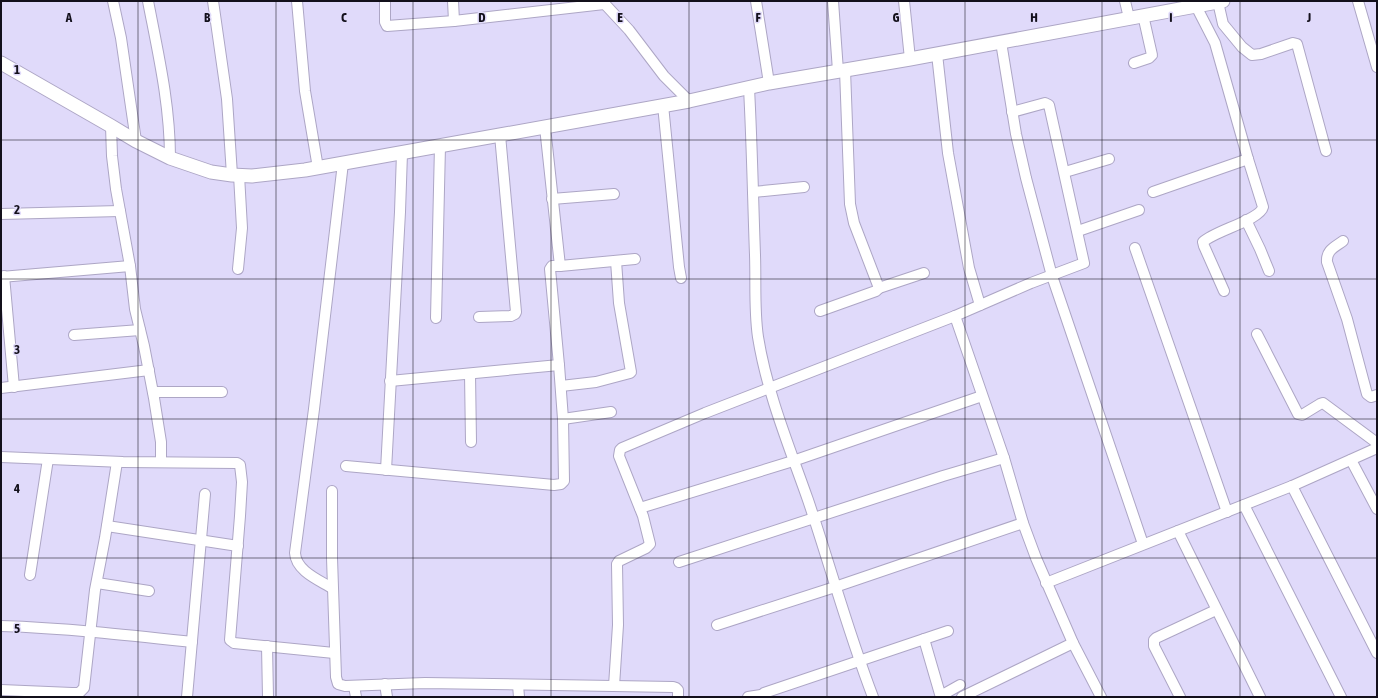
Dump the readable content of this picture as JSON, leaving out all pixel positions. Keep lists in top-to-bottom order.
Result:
{
  "grid": {
    "columns": [
      "A",
      "B",
      "C",
      "D",
      "E",
      "F",
      "G",
      "H",
      "I",
      "J"
    ],
    "rows": [
      "1",
      "2",
      "3",
      "4",
      "5"
    ]
  }
}
